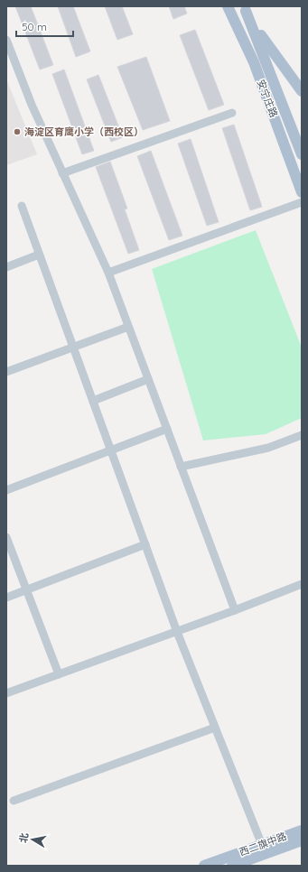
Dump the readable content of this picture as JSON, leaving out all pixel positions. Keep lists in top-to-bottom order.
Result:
{
  "streets": {
    "main road": ["安宁庄路", "西二旗中路"]
  },
  "places": ["海淀区育鹰小学（西校区）"],
  "scale_bar": "50 m",
  "north": "left"
}
